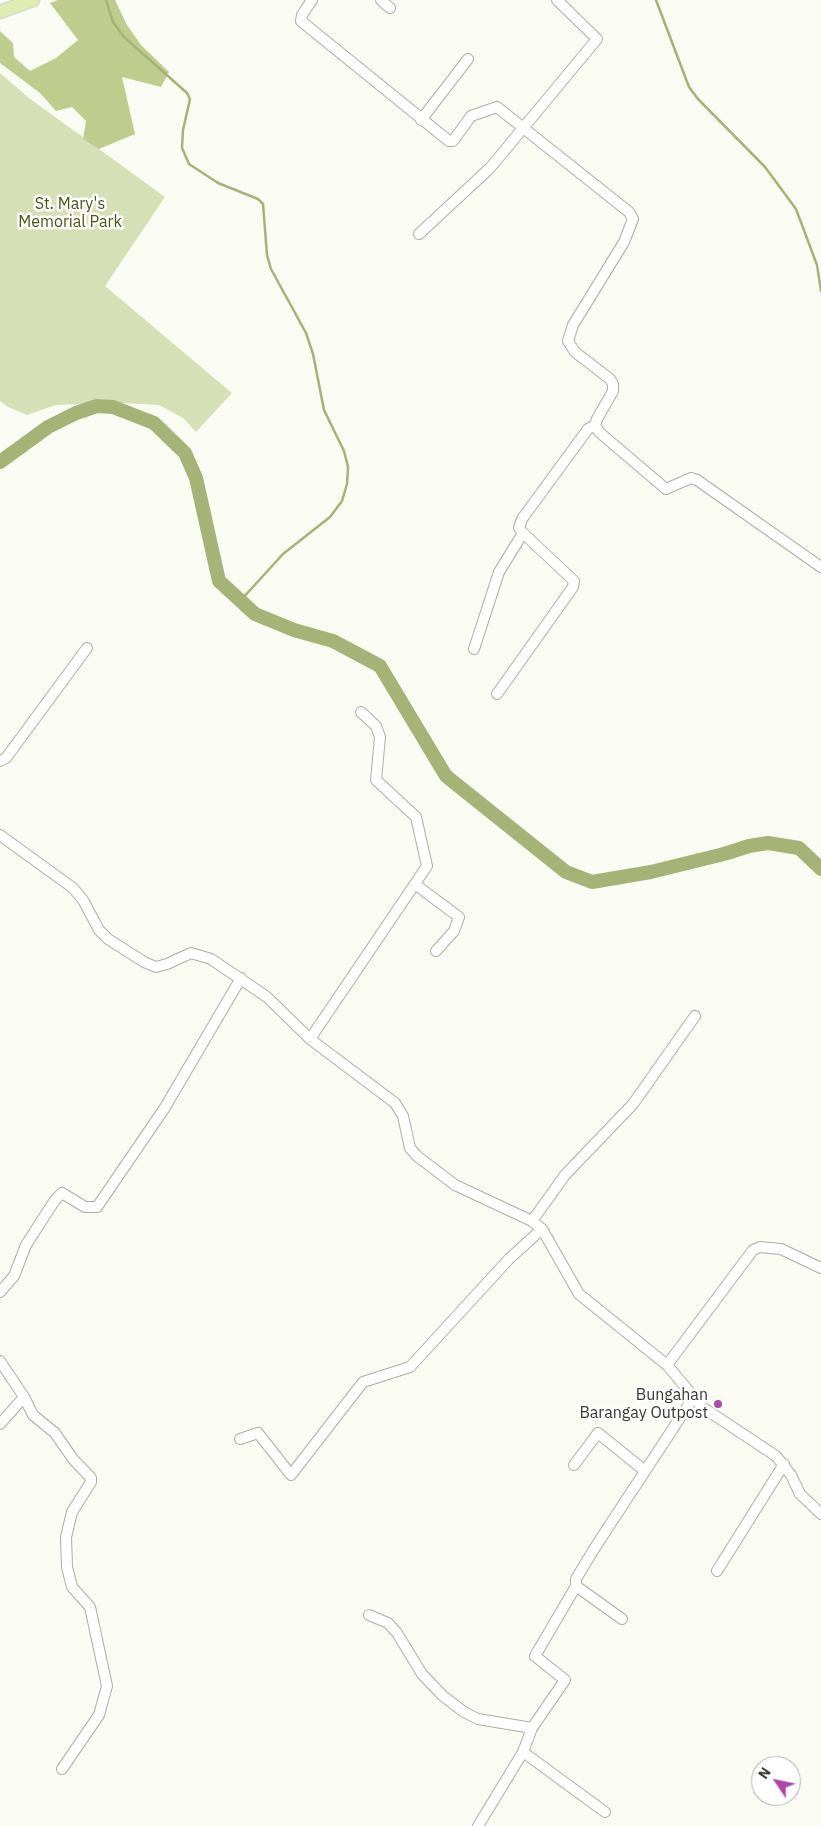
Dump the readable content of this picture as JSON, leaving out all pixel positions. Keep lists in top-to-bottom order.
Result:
{
  "parks": ["St. Mary's Memorial Park"],
  "places": ["Bungahan Barangay Outpost"],
  "north": "top left"
}
